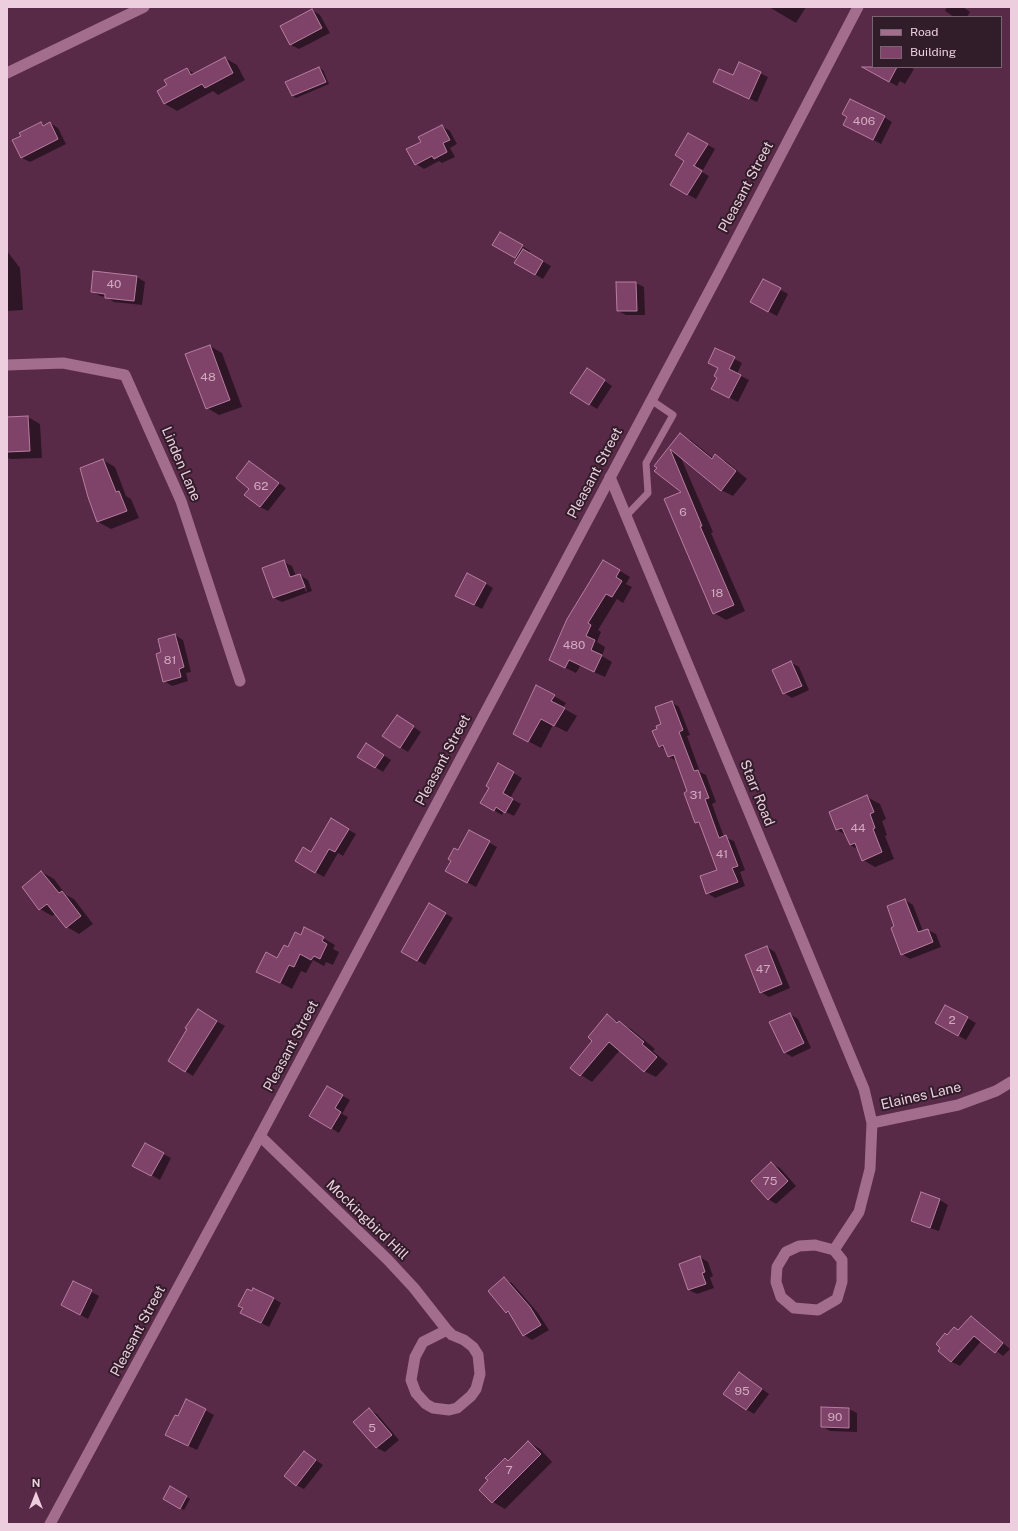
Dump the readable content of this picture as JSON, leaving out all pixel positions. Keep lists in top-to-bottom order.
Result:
{
  "streets": {
    "street": [
      "Pleasant Street",
      "Linden Lane",
      "Starr Road",
      "Elaines Lane",
      "Mockingbird Hill"
    ]
  },
  "crossings": [
    ["Pleasant Street", "Starr Road"],
    ["Pleasant Street", "Mockingbird Hill"],
    ["Starr Road", "Elaines Lane"]
  ],
  "house_numbers": [
    "406",
    "40",
    "48",
    "62",
    "6",
    "18",
    "480",
    "81",
    "31",
    "44",
    "41",
    "47",
    "2",
    "75",
    "95",
    "90",
    "5",
    "7"
  ],
  "legend": ["Road", "Building"],
  "north": "top"
}
